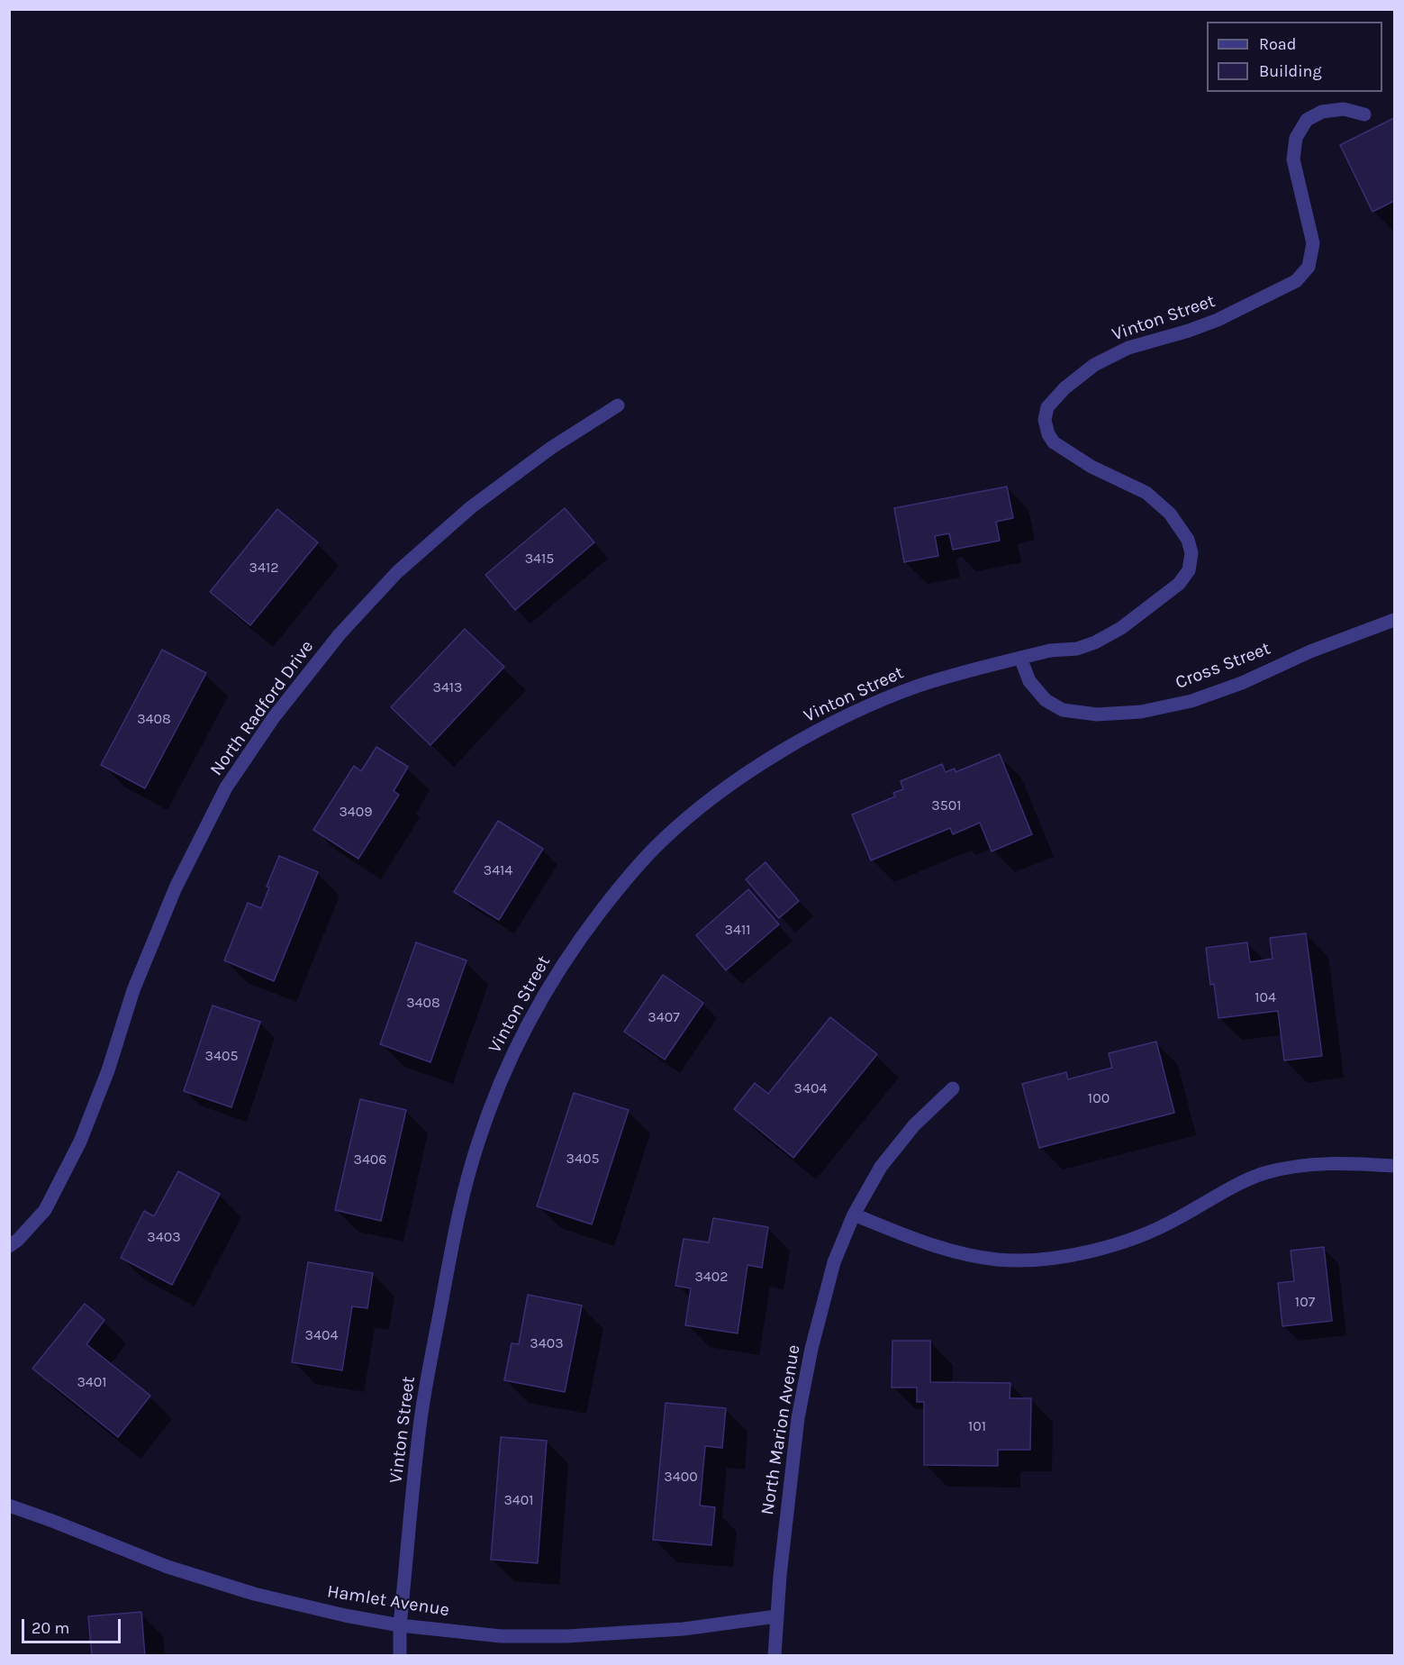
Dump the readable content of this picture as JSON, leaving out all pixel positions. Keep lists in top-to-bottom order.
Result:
{
  "streets": {
    "street": [
      "Vinton Street",
      "Cross Street",
      "North Radford Drive",
      "North Marion Avenue",
      "Hamlet Avenue"
    ]
  },
  "crossings": [
    ["Vinton Street", "Cross Street"],
    ["Vinton Street", "Hamlet Avenue"],
    ["North Marion Avenue", "Hamlet Avenue"]
  ],
  "house_numbers": [
    "3415",
    "3412",
    "3413",
    "3408",
    "3501",
    "3409",
    "3414",
    "3411",
    "104",
    "3408",
    "3407",
    "3405",
    "3404",
    "100",
    "3405",
    "3406",
    "3403",
    "3402",
    "107",
    "3404",
    "3403",
    "3401",
    "101",
    "3400",
    "3401"
  ],
  "legend": ["Road", "Building"],
  "scale_bar": "20 m"
}
